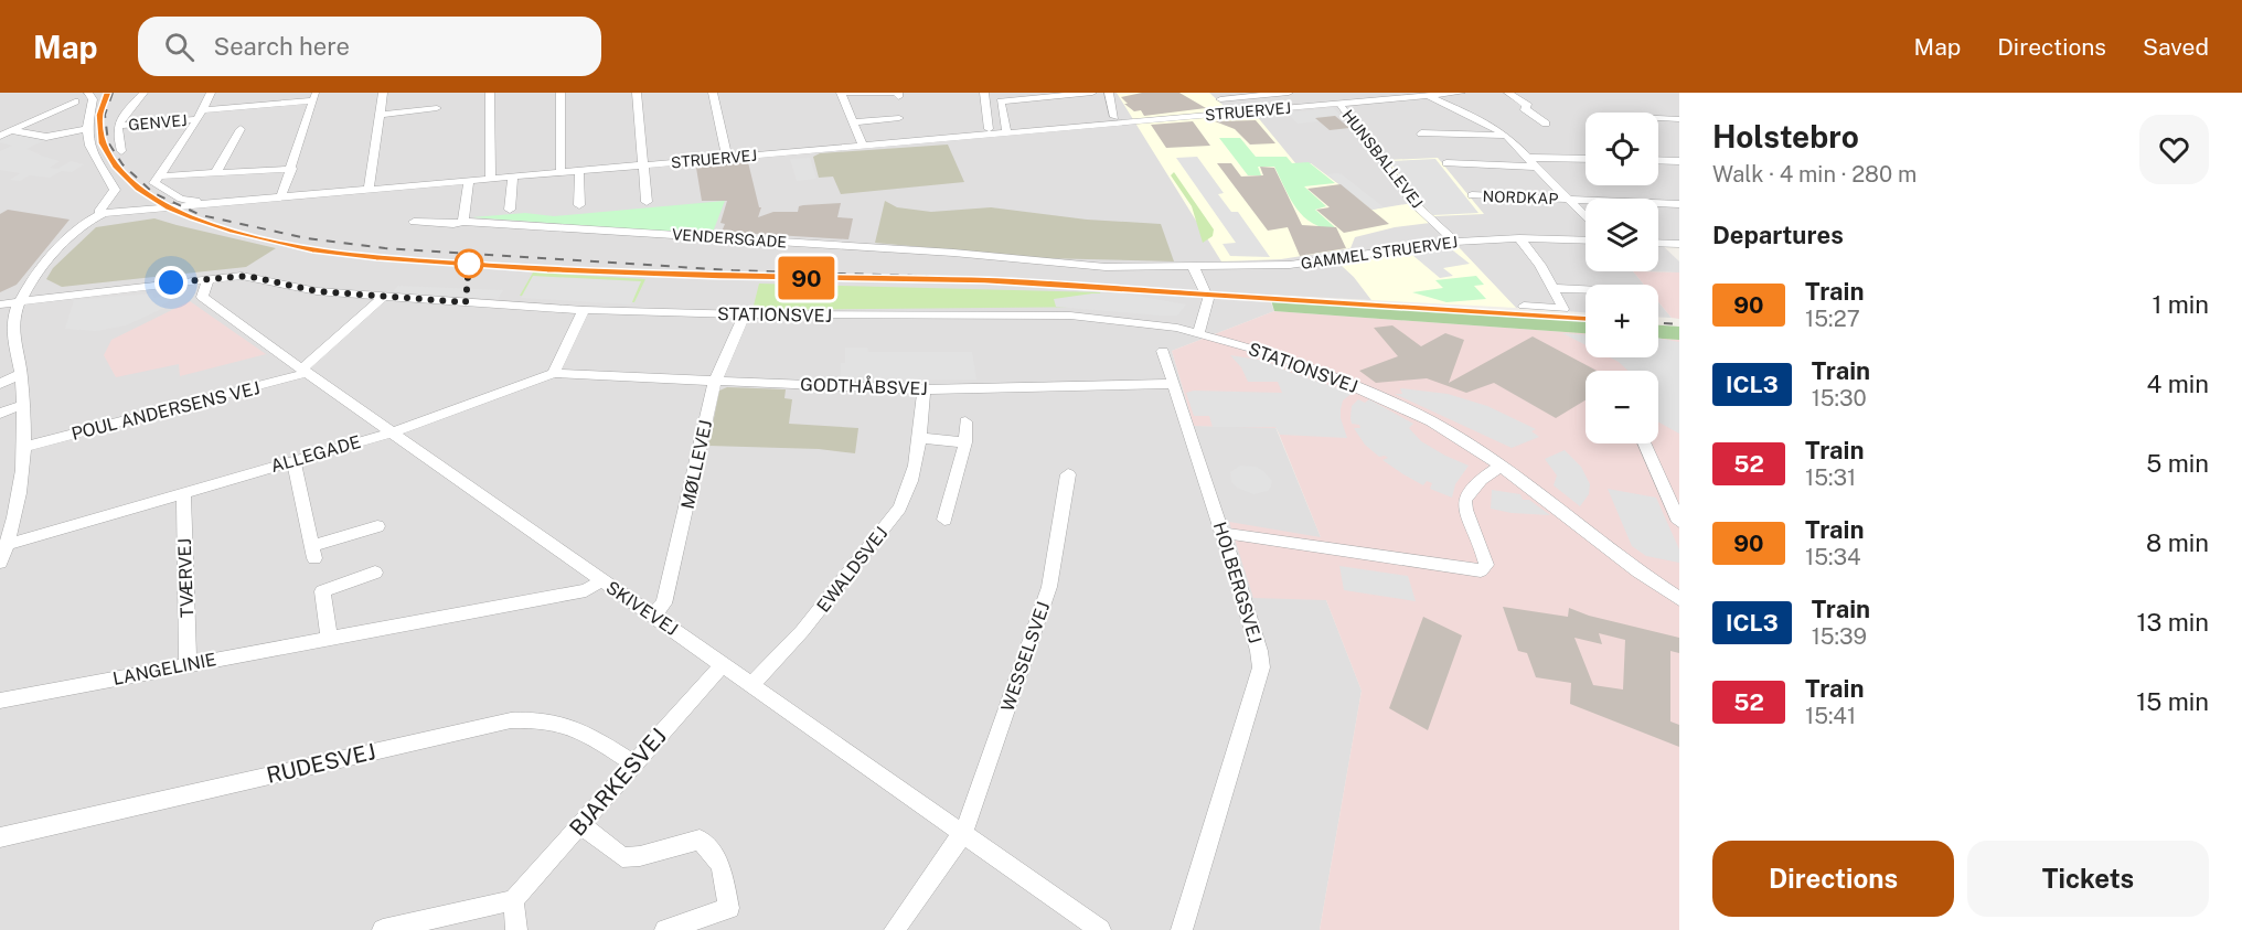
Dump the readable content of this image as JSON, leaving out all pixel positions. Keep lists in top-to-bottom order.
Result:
{
  "streets": {
    "street": [
      "STRUERVEJ",
      "GENVEJ",
      "HUNSBALLEVEJ",
      "NORDKAP",
      "VENDERSGADE",
      "GAMMEL STRUERVEJ",
      "STATIONSVEJ",
      "GODTHÅBSVEJ",
      "POUL ANDERSENS VEJ",
      "ALLEGADE",
      "MØLLEVEJ",
      "EWALDSVEJ",
      "TVÆRVEJ",
      "HOLBERGSVEJ",
      "SKIVEVEJ",
      "WESSELSVEJ",
      "LANGELINIE",
      "RUDESVEJ",
      "BJARKESVEJ"
    ]
  },
  "crossings": [
    ["STRUERVEJ", "HUNSBALLEVEJ"],
    ["STRUERVEJ", "NORDKAP"],
    ["HUNSBALLEVEJ", "GAMMEL STRUERVEJ"],
    ["VENDERSGADE", "GAMMEL STRUERVEJ"],
    ["STATIONSVEJ", "MØLLEVEJ"],
    ["STATIONSVEJ", "SKIVEVEJ"],
    ["GODTHÅBSVEJ", "ALLEGADE"],
    ["GODTHÅBSVEJ", "MØLLEVEJ"],
    ["GODTHÅBSVEJ", "EWALDSVEJ"],
    ["GODTHÅBSVEJ", "HOLBERGSVEJ"],
    ["POUL ANDERSENS VEJ", "SKIVEVEJ"],
    ["ALLEGADE", "TVÆRVEJ"],
    ["ALLEGADE", "SKIVEVEJ"],
    ["MØLLEVEJ", "SKIVEVEJ"],
    ["EWALDSVEJ", "SKIVEVEJ"],
    ["TVÆRVEJ", "LANGELINIE"],
    ["SKIVEVEJ", "WESSELSVEJ"],
    ["SKIVEVEJ", "LANGELINIE"],
    ["SKIVEVEJ", "BJARKESVEJ"],
    ["RUDESVEJ", "BJARKESVEJ"]
  ],
  "page": {
    "header": "Map",
    "search": "Search here",
    "nav": ["Map", "Directions", "Saved"],
    "on_map": "90",
    "heading": [
      ["Holstebro", "Walk · 4 min · 280 m"],
      "Departures"
    ],
    "map_buttons": ["+", "−"],
    "list": [
      {
        "mark": "90",
        "name": "Train",
        "note": "15:27",
        "value": "1 min"
      },
      {
        "mark": "ICL3",
        "name": "Train",
        "note": "15:30",
        "value": "4 min"
      },
      {
        "mark": "52",
        "name": "Train",
        "note": "15:31",
        "value": "5 min"
      },
      {
        "mark": "90",
        "name": "Train",
        "note": "15:34",
        "value": "8 min"
      },
      {
        "mark": "ICL3",
        "name": "Train",
        "note": "15:39",
        "value": "13 min"
      },
      {
        "mark": "52",
        "name": "Train",
        "note": "15:41",
        "value": "15 min"
      }
    ],
    "buttons": ["Directions", "Tickets"]
  }
}
